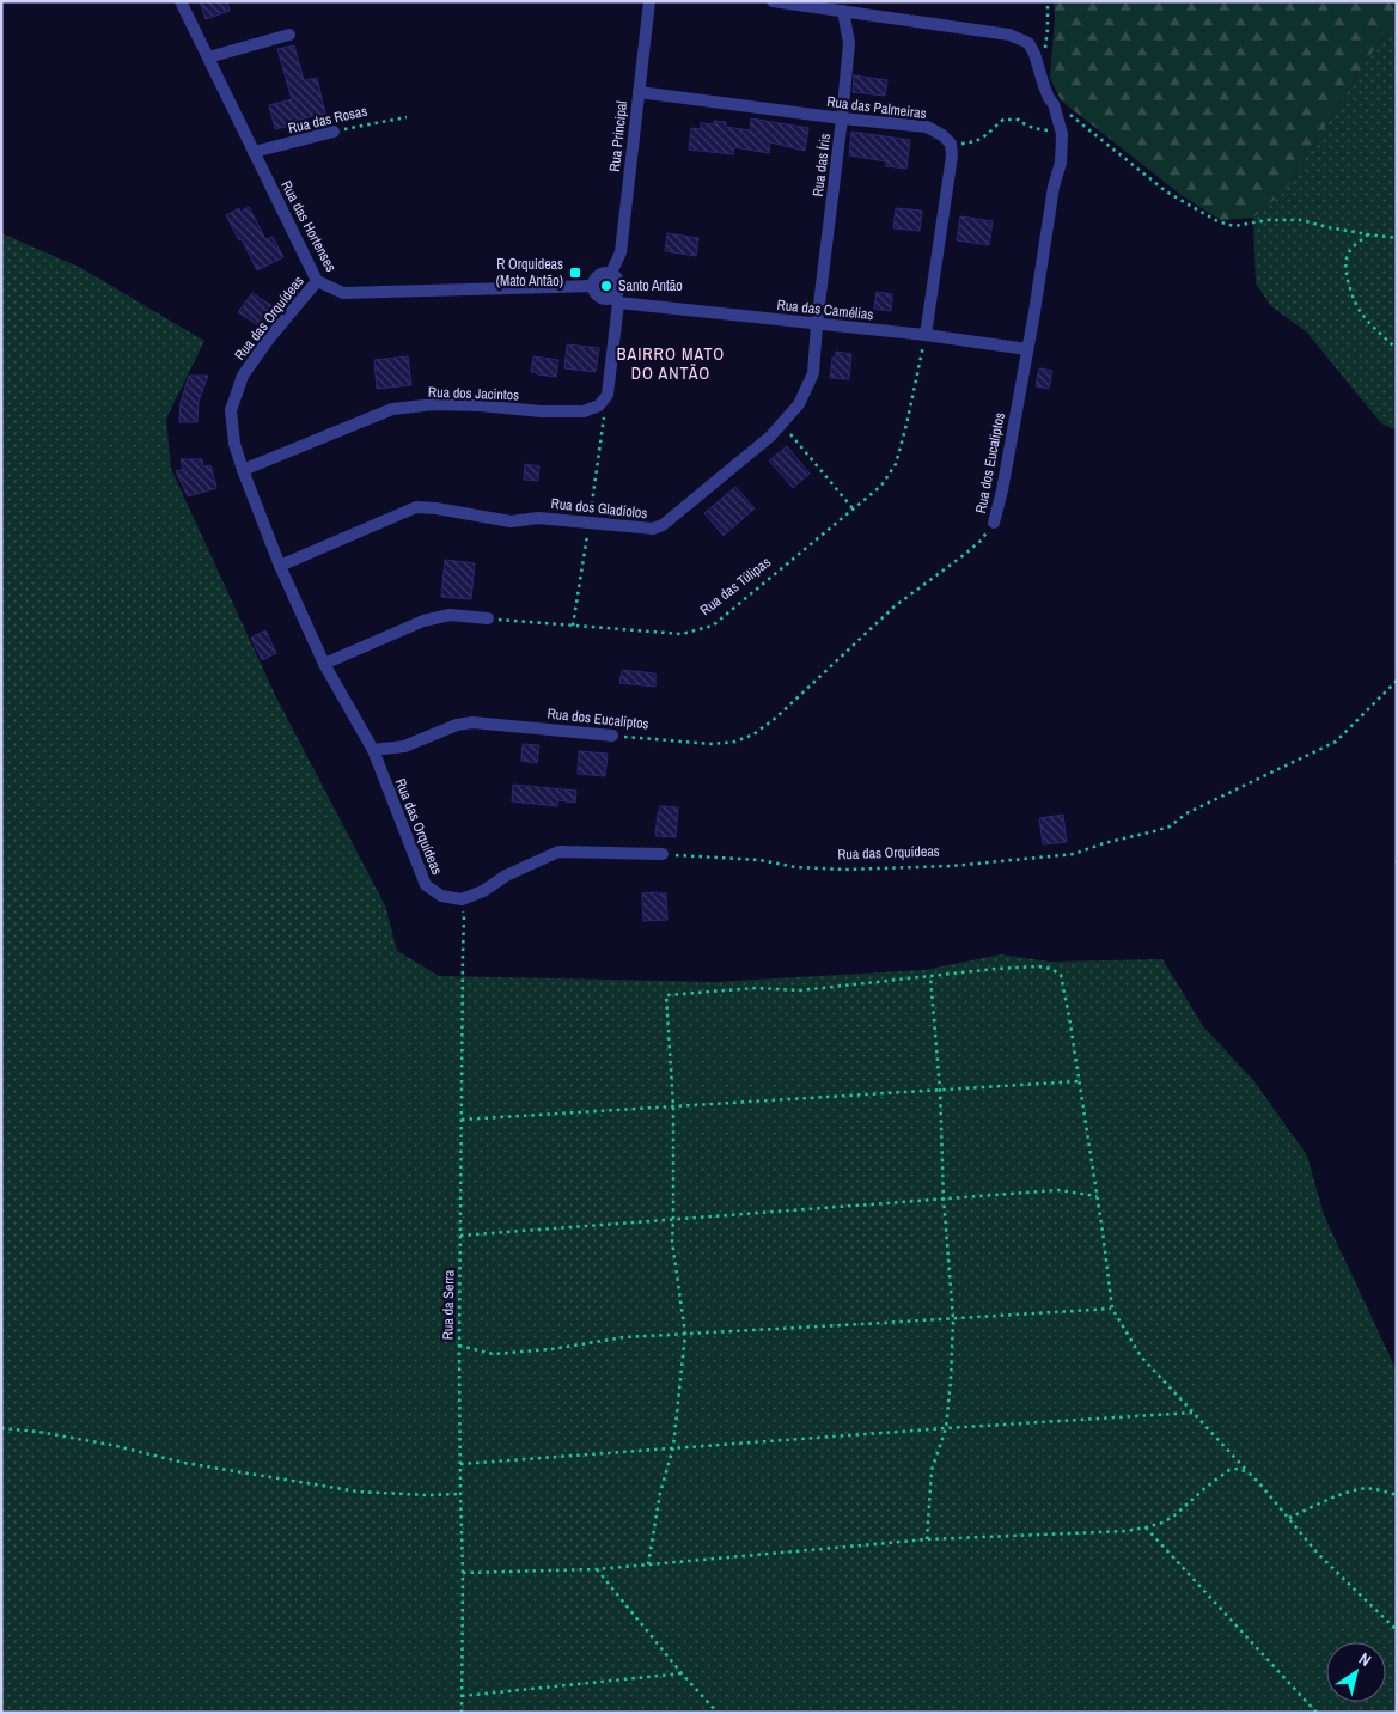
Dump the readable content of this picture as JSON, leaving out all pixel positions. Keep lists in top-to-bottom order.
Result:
{
  "streets": {
    "street": [
      "Rua das Palmeiras",
      "Rua das Rosas",
      "Rua Principal",
      "Rua das Íris",
      "Rua das Hortenses",
      "Rua das Camélias",
      "Rua das Orquídeas",
      "Rua dos Jacintos",
      "Rua dos Eucaliptos",
      "Rua dos Gladíolos"
    ],
    "path": ["Rua das Túlipas", "Rua da Serra"]
  },
  "crossings": [
    ["Rua das Palmeiras", "Rua Principal"],
    ["Rua das Palmeiras", "Rua das Íris"],
    ["Rua das Rosas", "Rua das Hortenses"],
    ["Rua Principal", "Rua das Hortenses"],
    ["Rua Principal", "Rua das Camélias"],
    ["Rua das Íris", "Rua das Camélias"],
    ["Rua das Íris", "Rua dos Eucaliptos"],
    ["Rua das Íris", "Rua dos Gladíolos"],
    ["Rua das Hortenses", "Rua das Camélias"],
    ["Rua das Hortenses", "Rua das Orquídeas"],
    ["Rua das Camélias", "Rua dos Eucaliptos"],
    ["Rua das Camélias", "Rua dos Gladíolos"],
    ["Rua das Camélias", "Rua das Túlipas"],
    ["Rua das Orquídeas", "Rua dos Jacintos"],
    ["Rua das Orquídeas", "Rua dos Eucaliptos"],
    ["Rua das Orquídeas", "Rua dos Gladíolos"],
    ["Rua das Orquídeas", "Rua da Serra"]
  ],
  "districts": ["BAIRRO MATO DO ANTÃO"],
  "places": {
    "transit": ["R Orquideas (Mato Antão)"],
    "other": ["Santo Antão"]
  },
  "north": "top right"
}
